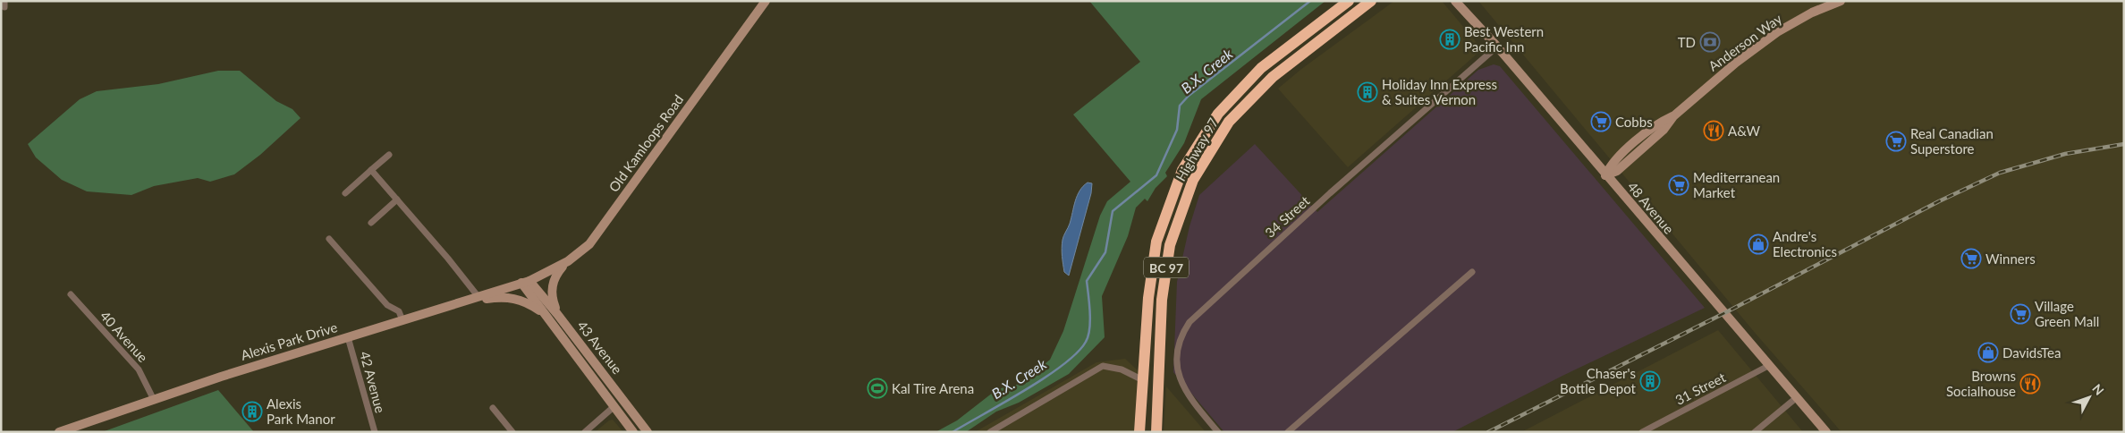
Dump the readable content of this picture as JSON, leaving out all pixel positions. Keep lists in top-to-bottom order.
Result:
{
  "streets": {
    "highway": ["Highway 97", "BC 97"],
    "street": [
      "Anderson Way",
      "Old Kamloops Road",
      "48 Avenue",
      "34 Street",
      "40 Avenue",
      "Alexis Park Drive",
      "43 Avenue",
      "42 Avenue",
      "31 Street"
    ]
  },
  "crossings": [
    ["Anderson Way", "48 Avenue"],
    ["Old Kamloops Road", "Alexis Park Drive"],
    ["Old Kamloops Road", "43 Avenue"],
    ["48 Avenue", "34 Street"],
    ["48 Avenue", "31 Street"],
    ["40 Avenue", "Alexis Park Drive"],
    ["Alexis Park Drive", "43 Avenue"],
    ["Alexis Park Drive", "42 Avenue"]
  ],
  "water": ["B.X. Creek"],
  "places": {
    "building": [
      "Best Western Pacific Inn",
      "Holiday Inn Express & Suites Vernon",
      "Chaser's Bottle Depot",
      "Alexis Park Manor"
    ],
    "bank": ["TD"],
    "supermarket": [
      "Cobbs",
      "Real Canadian Superstore",
      "Mediterranean Market",
      "Winners",
      "Village Green Mall"
    ],
    "restaurant": ["A&W", "Browns Socialhouse"],
    "shop": ["Andre's Electronics", "DavidsTea"],
    "sports": ["Kal Tire Arena"]
  },
  "north": "top right"
}
